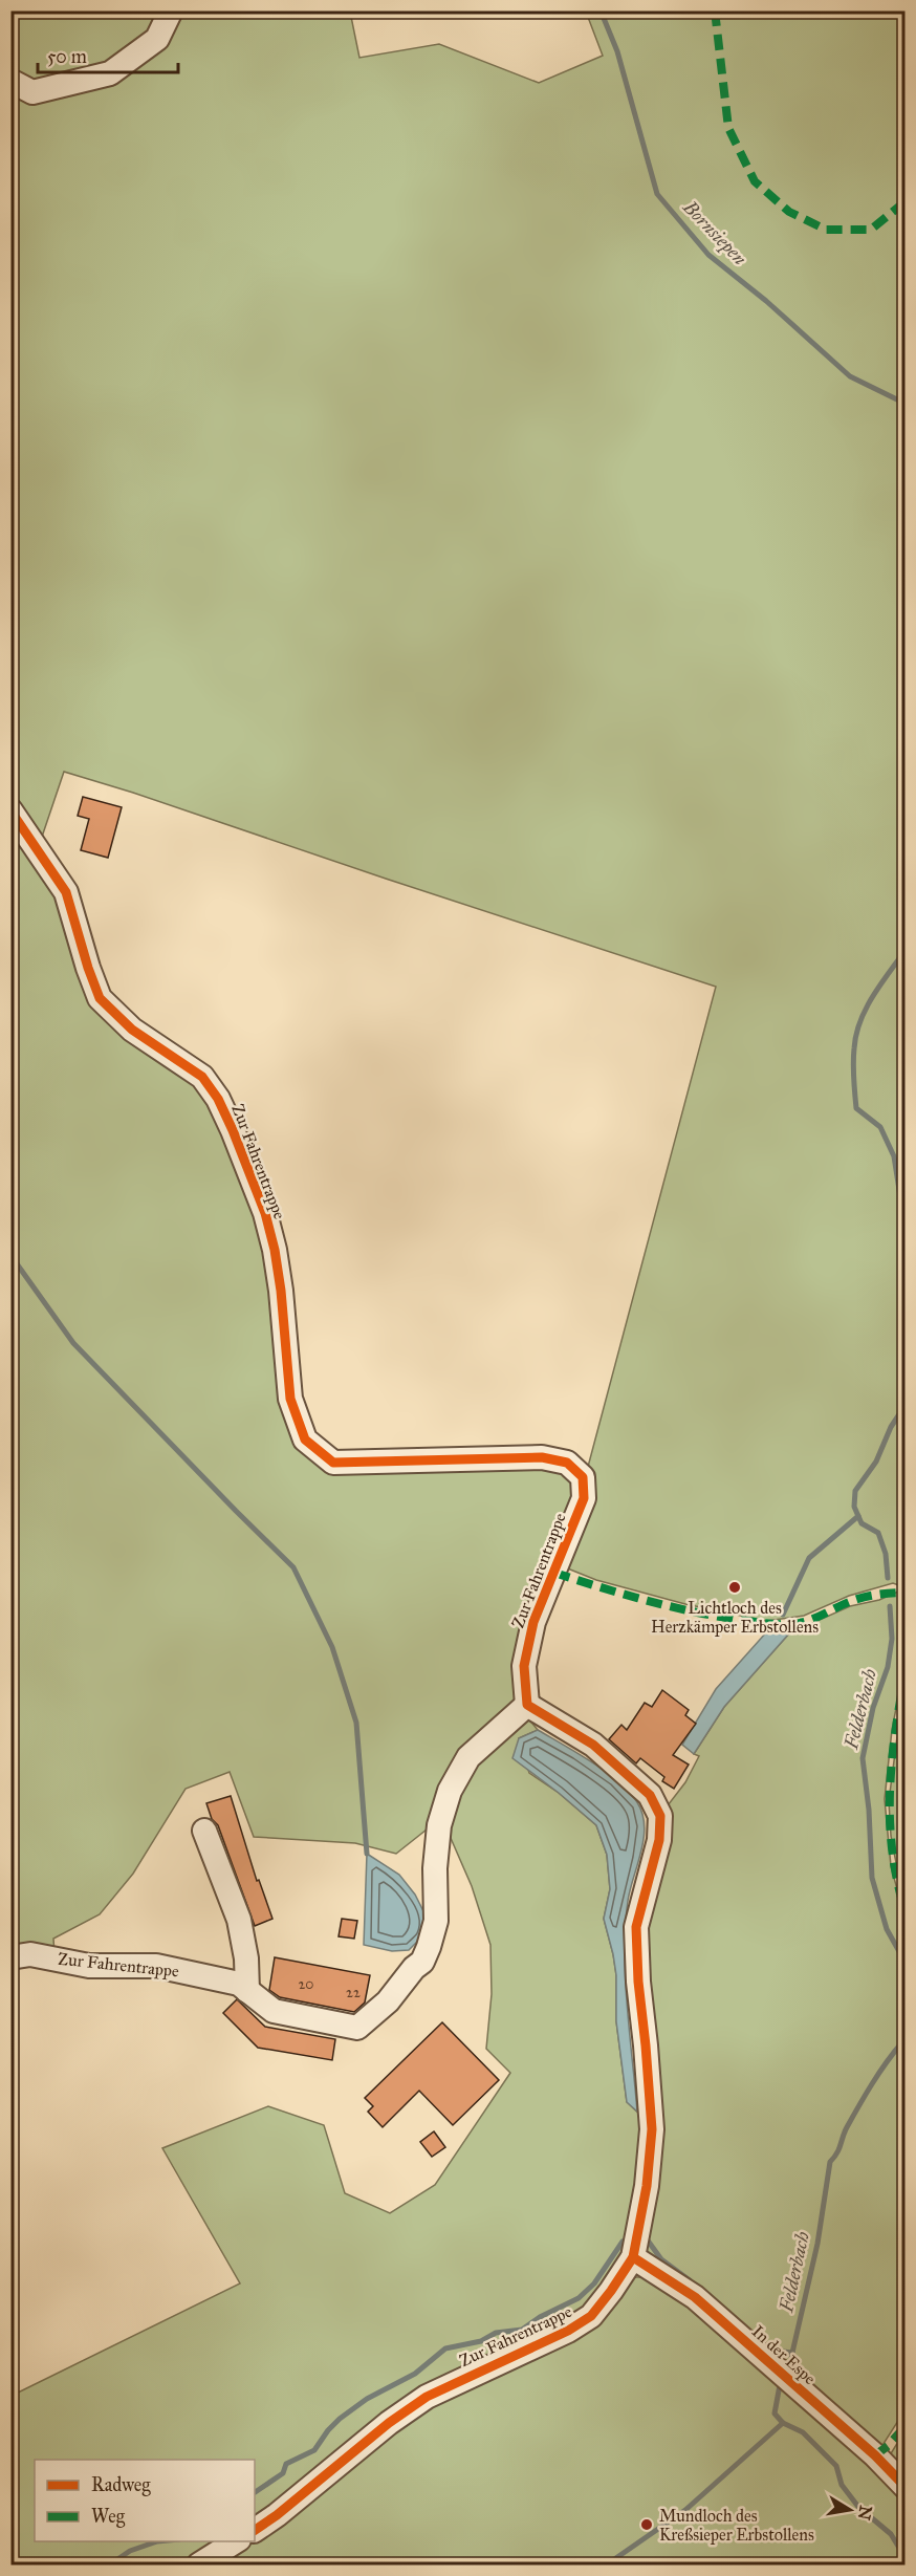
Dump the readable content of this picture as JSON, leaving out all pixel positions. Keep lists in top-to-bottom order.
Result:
{
  "streets": {
    "street": ["Zur Fahrentrappe", "In der Espe"]
  },
  "crossings": [
    ["Zur Fahrentrappe", "In der Espe"]
  ],
  "water": ["Bornsiepen", "Felderbach"],
  "places": ["Lichtloch des Herzkämper Erbstollens", "Mundloch des Kreßsieper Erbstollens"],
  "house_numbers": ["20", "22"],
  "legend": ["Radweg", "Weg"],
  "scale_bar": "50 m",
  "north": "right"
}
